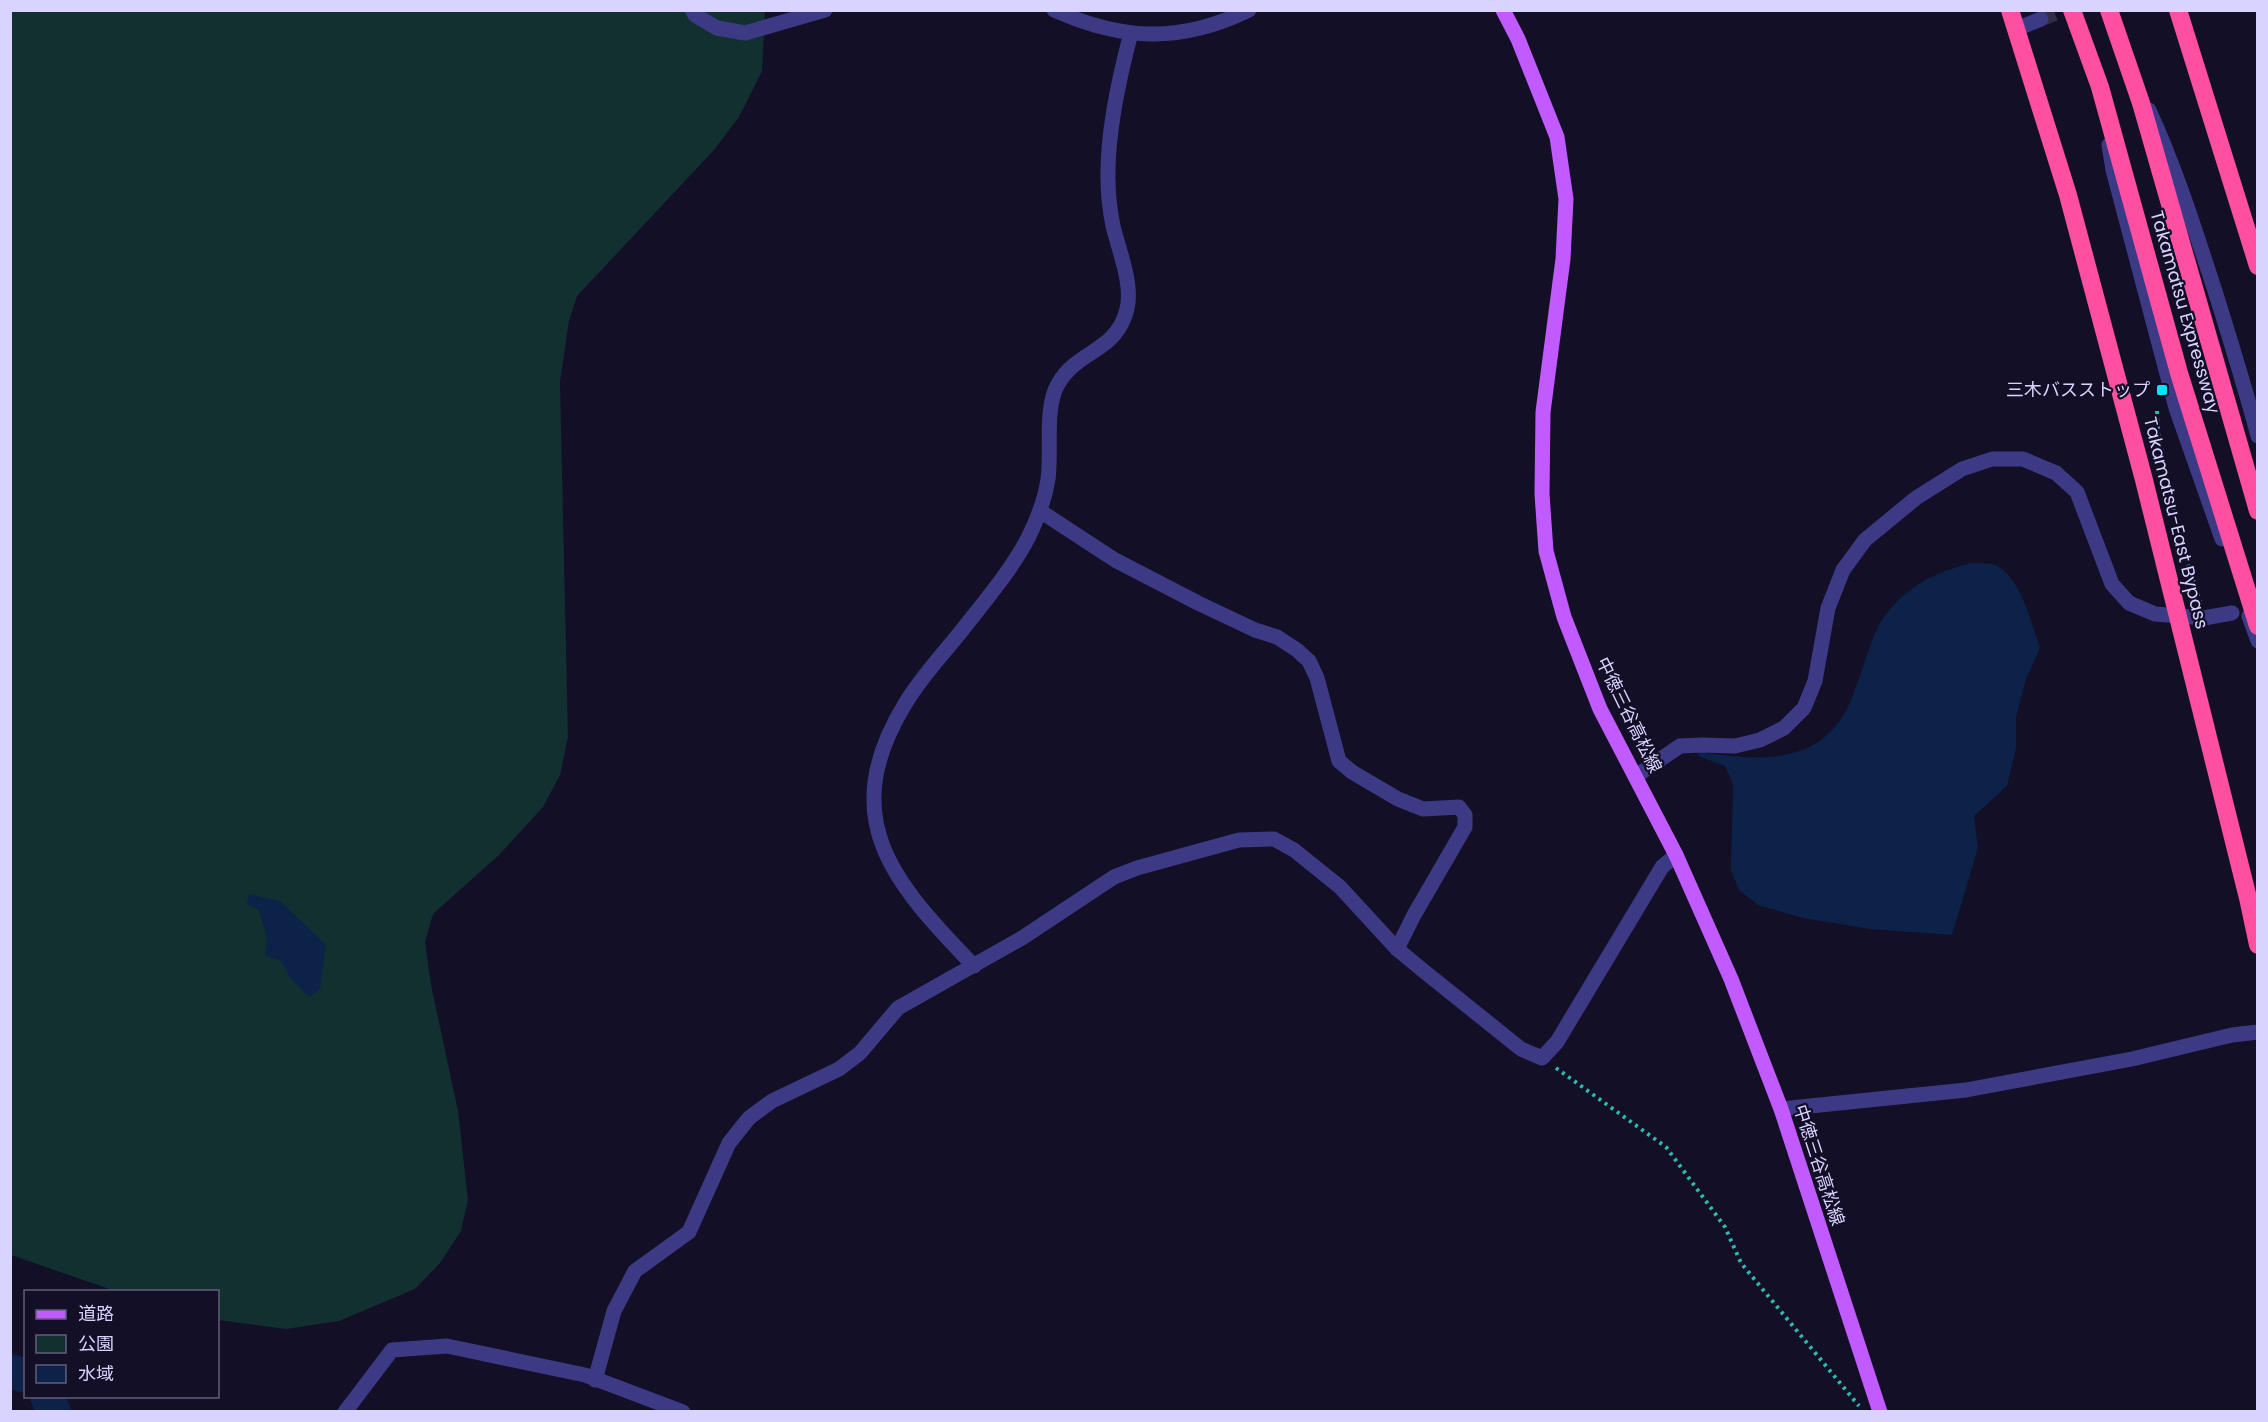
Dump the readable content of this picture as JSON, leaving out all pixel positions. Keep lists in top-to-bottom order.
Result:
{
  "streets": {
    "highway": ["Takamatsu Expressway", "Takamatsu-East Bypass"],
    "main road": ["中徳三谷高松線"]
  },
  "places": {
    "transit": ["三木バスストップ"]
  },
  "legend": ["道路", "公園", "水域"]
}
